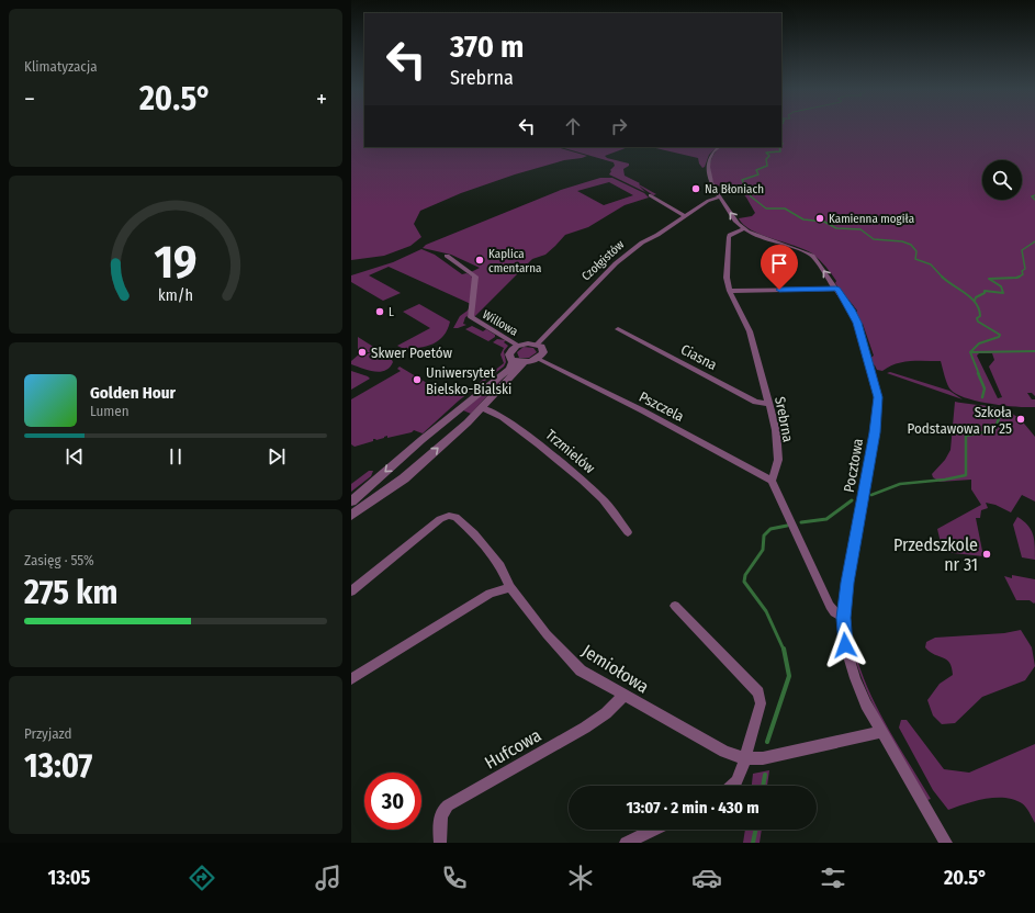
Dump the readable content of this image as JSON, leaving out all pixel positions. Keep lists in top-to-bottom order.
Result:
{
  "streets": {
    "street": [
      "Czołgistów",
      "Willowa",
      "Ciasna",
      "Pszczela",
      "Srebrna",
      "Trzmielów",
      "Pocztowa",
      "Jemiołowa",
      "Hufcowa"
    ]
  },
  "crossings": [
    ["Ciasna", "Srebrna"],
    ["Pszczela", "Srebrna"],
    ["Srebrna", "Pocztowa"],
    ["Pocztowa", "Jemiołowa"],
    ["Jemiołowa", "Hufcowa"]
  ],
  "places": [
    "Na Błoniach",
    "Kamienna mogiła",
    "Kaplica cmentarna",
    "L",
    "Skwer Poetów",
    "Uniwersytet Bielsko-Bialski",
    "Szkoła Podstawowa nr 25",
    "Przedszkole nr 31"
  ],
  "page": {
    "tile": [
      "Klimatyzacja",
      ["Zasięg · 55%", "275 km"],
      ["Przyjazd", "13:07"]
    ],
    "turn": ["370 m", "Srebrna"],
    "heat": ["−", "20.5°", "+"],
    "song": ["Golden Hour", "Lumen"],
    "limit": "30",
    "trip": "13:07 · 2 min · 430 m",
    "tabs": ["13:05", "20.5°"],
    "gauge": ["19", "km/h"]
  }
}
